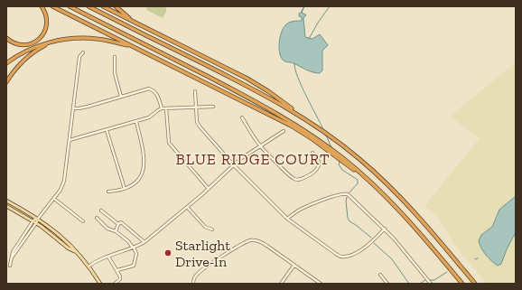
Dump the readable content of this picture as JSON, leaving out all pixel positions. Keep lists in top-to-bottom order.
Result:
{
  "districts": ["BLUE RIDGE COURT"],
  "places": ["Starlight Drive-In"]
}
